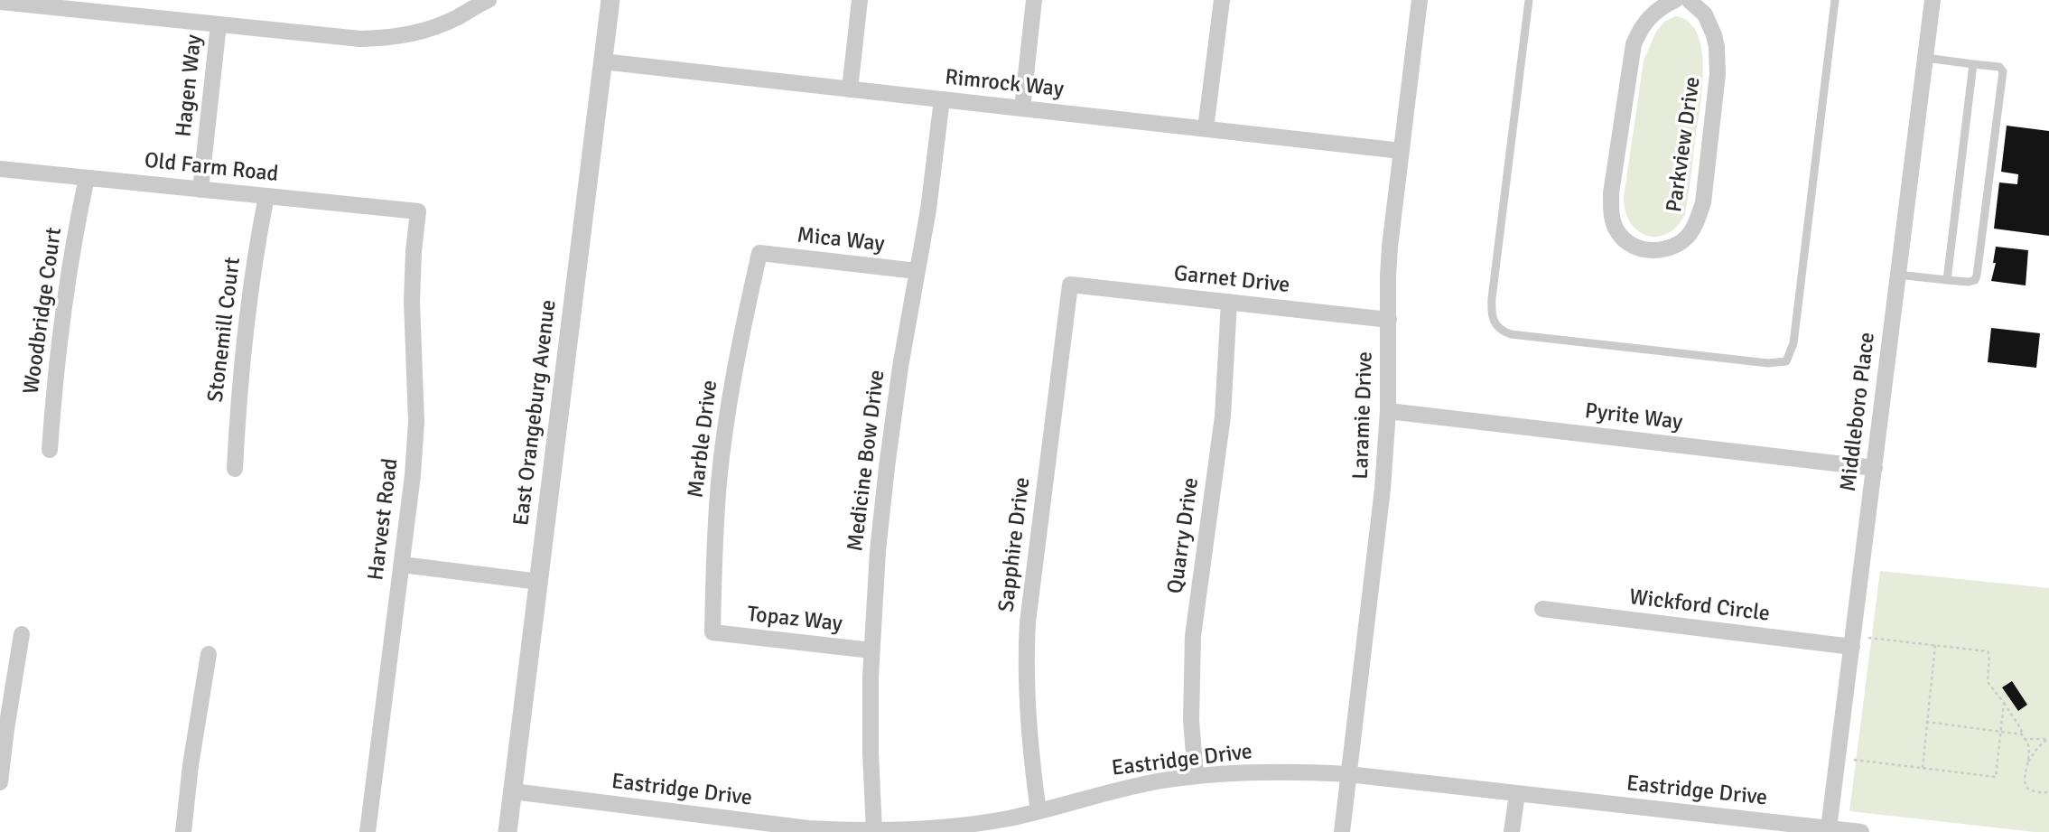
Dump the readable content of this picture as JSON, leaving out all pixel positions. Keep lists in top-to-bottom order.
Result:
{
  "streets": {
    "street": [
      "Rimrock Way",
      "Hagen Way",
      "Parkview Drive",
      "Old Farm Road",
      "Mica Way",
      "Garnet Drive",
      "Woodbridge Court",
      "Stonemill Court",
      "Middleboro Place",
      "East Orangeburg Avenue",
      "Laramie Drive",
      "Pyrite Way",
      "Marble Drive",
      "Medicine Bow Drive",
      "Harvest Road",
      "Quarry Drive",
      "Sapphire Drive",
      "Wickford Circle",
      "Topaz Way",
      "Eastridge Drive"
    ]
  },
  "crossings": [
    ["Rimrock Way", "East Orangeburg Avenue"],
    ["Rimrock Way", "Laramie Drive"],
    ["Rimrock Way", "Medicine Bow Drive"],
    ["Hagen Way", "Old Farm Road"],
    ["Old Farm Road", "Woodbridge Court"],
    ["Old Farm Road", "Stonemill Court"],
    ["Old Farm Road", "Harvest Road"],
    ["Mica Way", "Marble Drive"],
    ["Mica Way", "Medicine Bow Drive"],
    ["Garnet Drive", "Laramie Drive"],
    ["Garnet Drive", "Quarry Drive"],
    ["Garnet Drive", "Sapphire Drive"],
    ["Middleboro Place", "Pyrite Way"],
    ["Middleboro Place", "Wickford Circle"],
    ["Middleboro Place", "Eastridge Drive"],
    ["East Orangeburg Avenue", "Eastridge Drive"],
    ["Laramie Drive", "Pyrite Way"],
    ["Laramie Drive", "Eastridge Drive"],
    ["Marble Drive", "Topaz Way"],
    ["Medicine Bow Drive", "Topaz Way"],
    ["Medicine Bow Drive", "Eastridge Drive"],
    ["Quarry Drive", "Eastridge Drive"],
    ["Sapphire Drive", "Eastridge Drive"]
  ]
}
